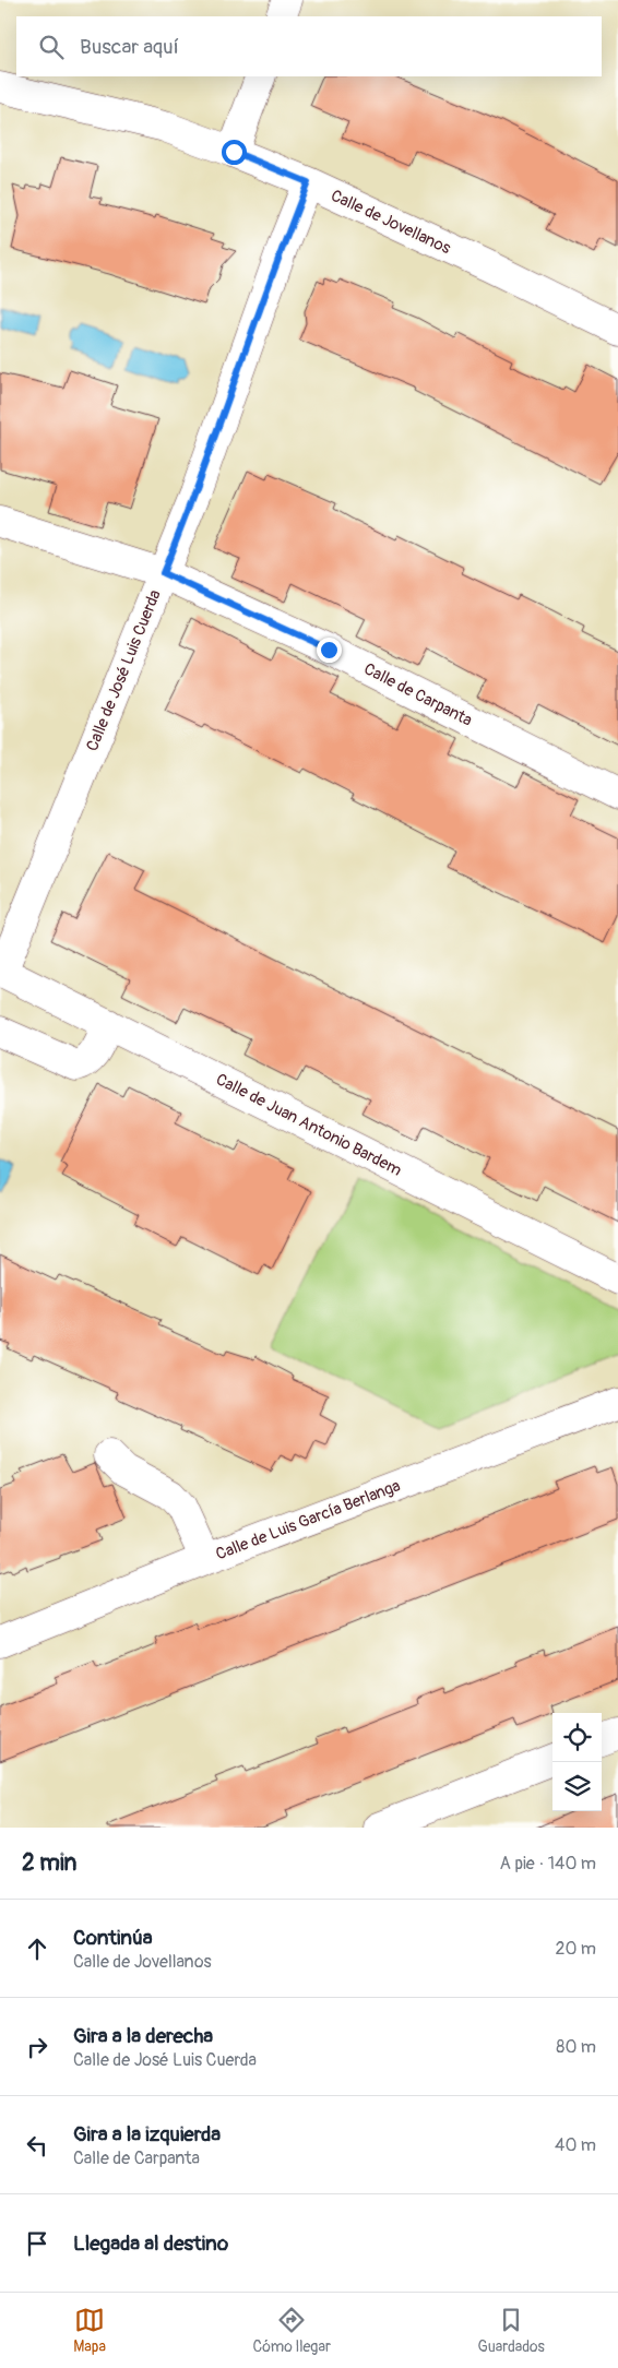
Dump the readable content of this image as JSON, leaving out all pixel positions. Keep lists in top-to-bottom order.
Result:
{
  "streets": {
    "street": [
      "Calle de Jovellanos",
      "Calle de José Luis Cuerda",
      "Calle de Carpanta",
      "Calle de Juan Antonio Bardem",
      "Calle de Luis García Berlanga"
    ]
  },
  "crossings": [
    ["Calle de Jovellanos", "Calle de José Luis Cuerda"],
    ["Calle de José Luis Cuerda", "Calle de Carpanta"],
    ["Calle de José Luis Cuerda", "Calle de Juan Antonio Bardem"]
  ],
  "page": {
    "search": "Buscar aquí",
    "heading": ["2 min", "A pie · 140 m"],
    "list": [
      ["Continúa", "Calle de Jovellanos", "20 m"],
      ["Gira a la derecha", "Calle de José Luis Cuerda", "80 m"],
      ["Gira a la izquierda", "Calle de Carpanta", "40 m"],
      "Llegada al destino"
    ],
    "nav": ["Mapa", "Cómo llegar", "Guardados"]
  }
}
